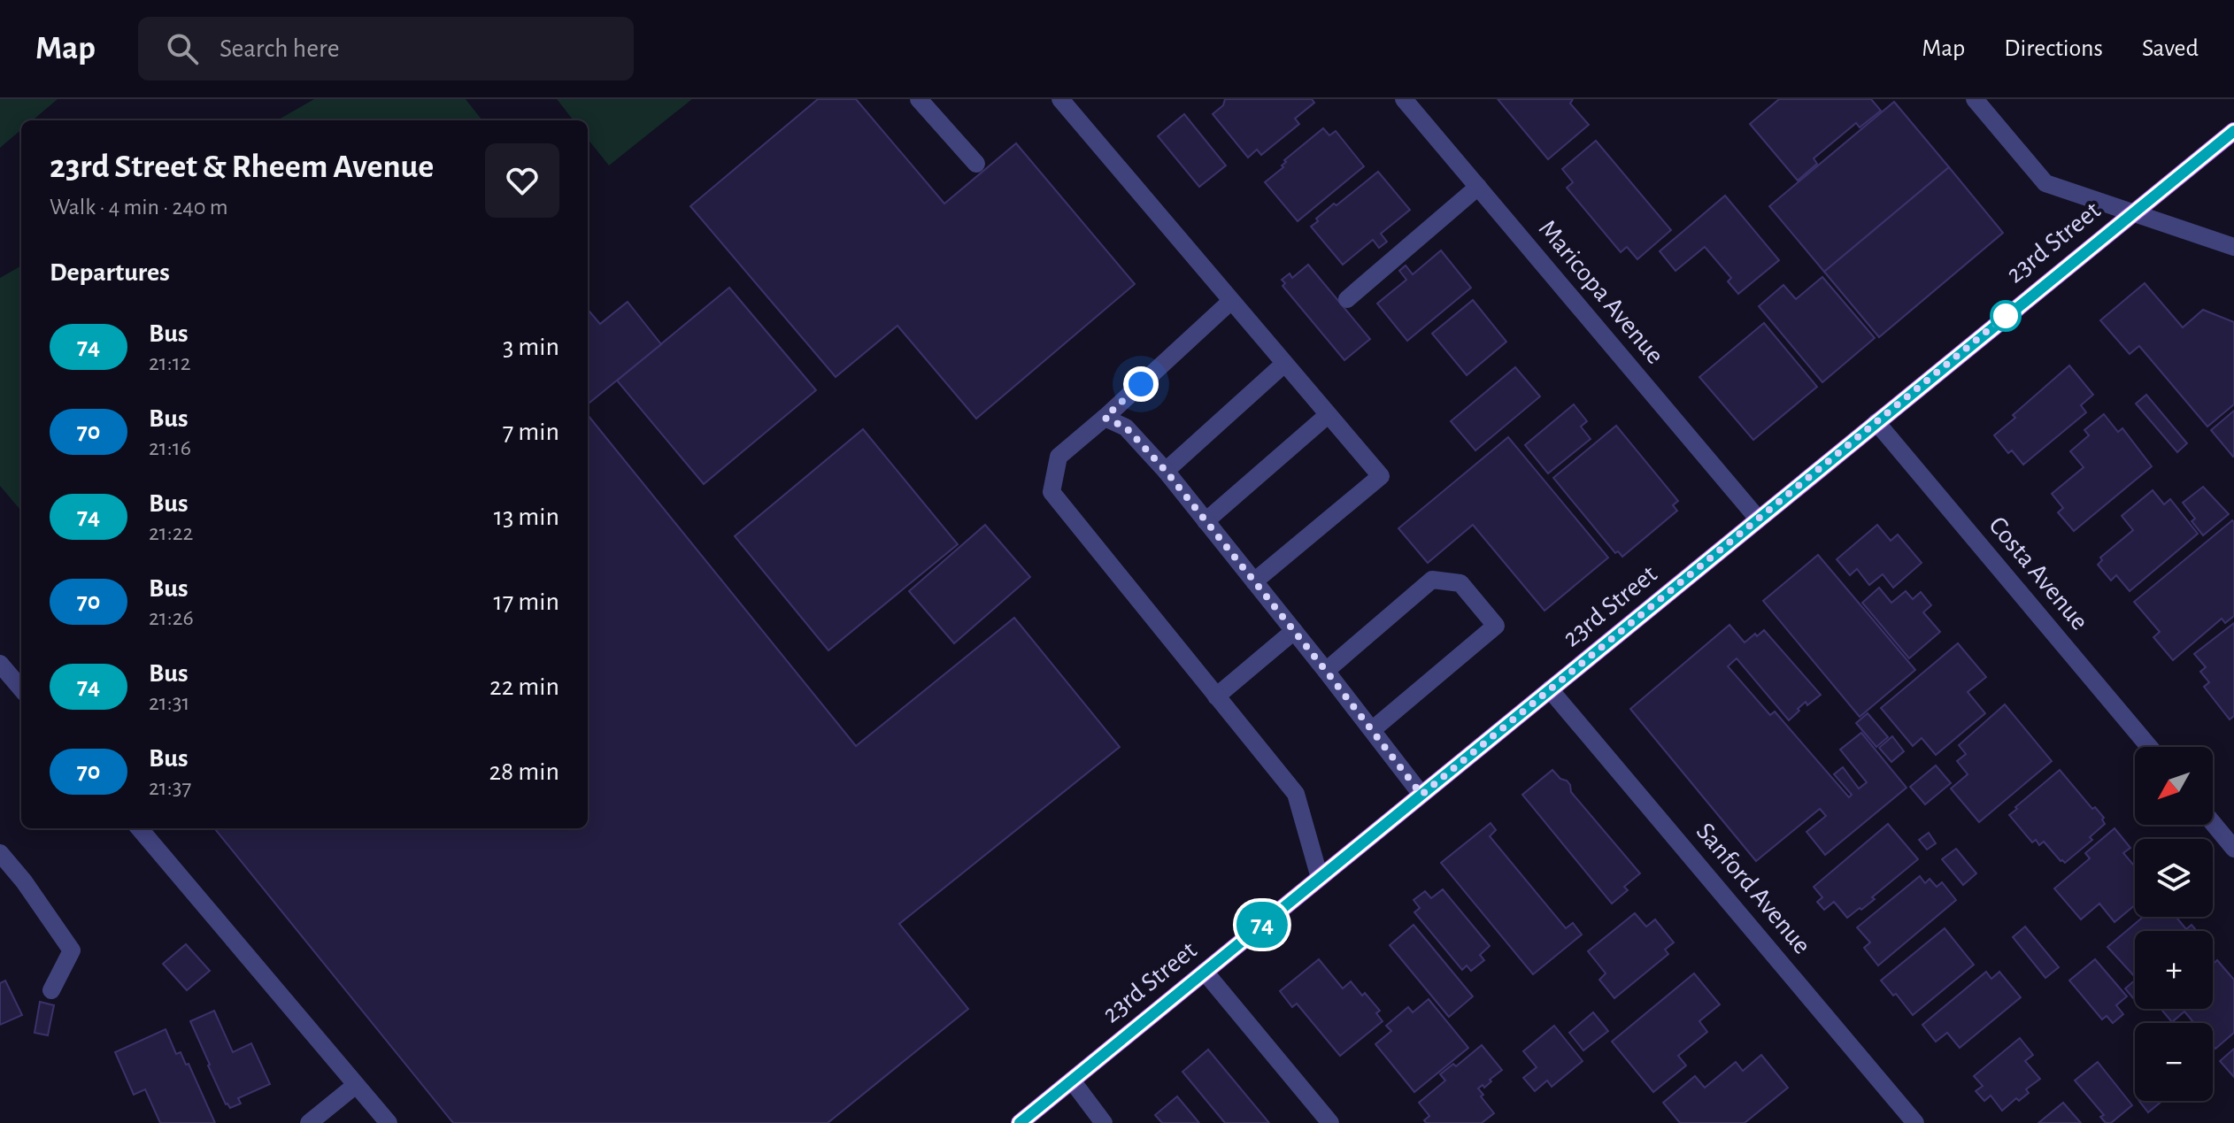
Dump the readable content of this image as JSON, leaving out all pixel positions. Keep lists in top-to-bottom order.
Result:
{
  "streets": {
    "main road": ["23rd Street"],
    "street": ["Maricopa Avenue", "Costa Avenue", "Sanford Avenue"]
  },
  "crossings": [
    ["23rd Street", "Maricopa Avenue"],
    ["23rd Street", "Costa Avenue"],
    ["23rd Street", "Sanford Avenue"]
  ],
  "lines": ["bus line 74"],
  "north": "bottom left",
  "page": {
    "header": "Map",
    "search": "Search here",
    "nav": ["Map", "Directions", "Saved"],
    "on_map": "74",
    "heading": [
      ["23rd Street & Rheem Avenue", "Walk · 4 min · 240 m"],
      "Departures"
    ],
    "list": [
      {
        "mark": "74",
        "name": "Bus",
        "note": "21:12",
        "value": "3 min"
      },
      {
        "mark": "70",
        "name": "Bus",
        "note": "21:16",
        "value": "7 min"
      },
      {
        "mark": "74",
        "name": "Bus",
        "note": "21:22",
        "value": "13 min"
      },
      {
        "mark": "70",
        "name": "Bus",
        "note": "21:26",
        "value": "17 min"
      },
      {
        "mark": "74",
        "name": "Bus",
        "note": "21:31",
        "value": "22 min"
      },
      {
        "mark": "70",
        "name": "Bus",
        "note": "21:37",
        "value": "28 min"
      }
    ],
    "map_buttons": ["+", "−"]
  }
}
